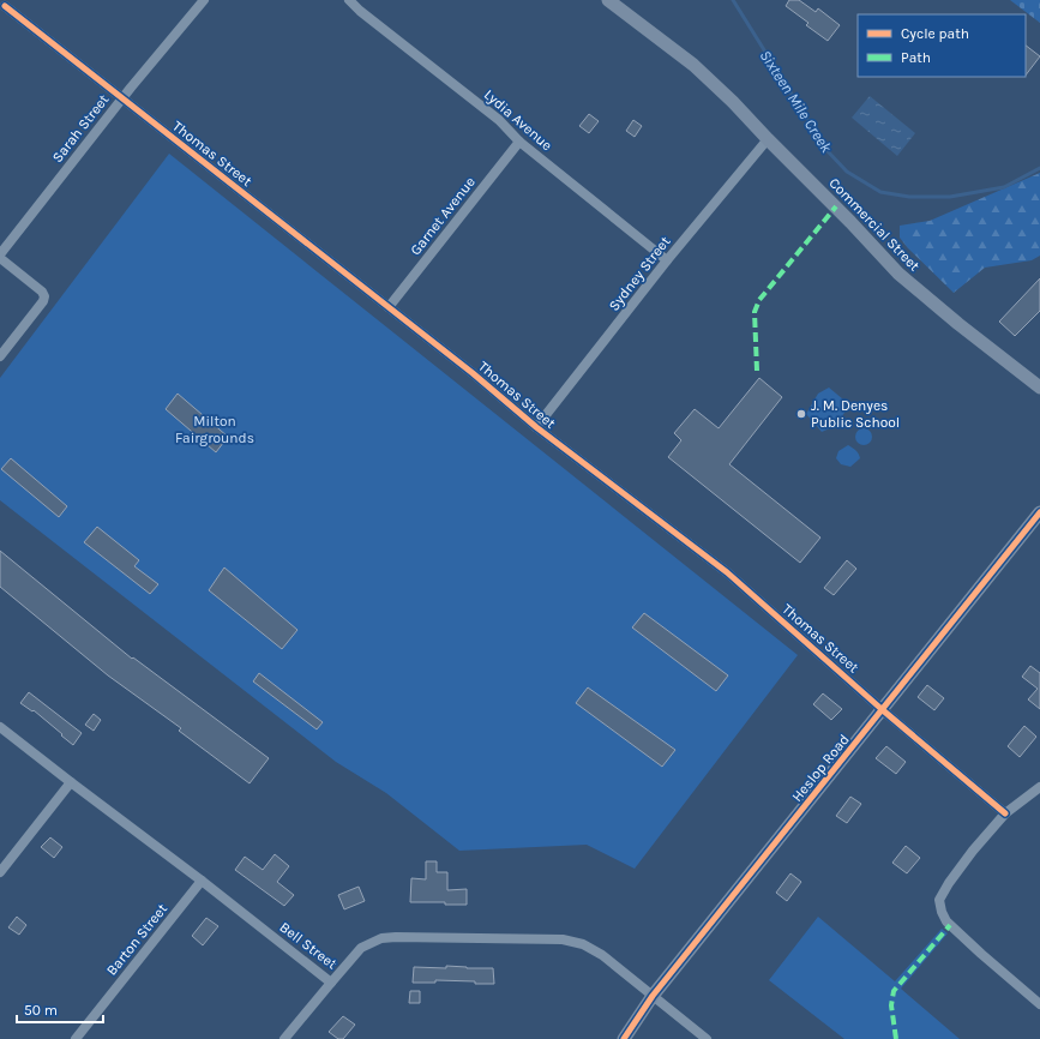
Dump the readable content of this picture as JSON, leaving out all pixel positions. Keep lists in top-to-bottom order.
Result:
{
  "streets": {
    "street": [
      "Lydia Avenue",
      "Sarah Street",
      "Thomas Street",
      "Garnet Avenue",
      "Commercial Street",
      "Sydney Street",
      "Heslop Road",
      "Barton Street",
      "Bell Street"
    ]
  },
  "crossings": [
    ["Lydia Avenue", "Garnet Avenue"],
    ["Lydia Avenue", "Sydney Street"],
    ["Sarah Street", "Thomas Street"],
    ["Thomas Street", "Garnet Avenue"],
    ["Thomas Street", "Sydney Street"],
    ["Thomas Street", "Heslop Road"],
    ["Commercial Street", "Sydney Street"],
    ["Heslop Road", "Bell Street"],
    ["Barton Street", "Bell Street"]
  ],
  "water": ["Sixteen Mile Creek"],
  "parks": ["Milton Fairgrounds"],
  "places": ["J. M. Denyes Public School"],
  "legend": ["Cycle path", "Path"],
  "scale_bar": "50 m"
}
